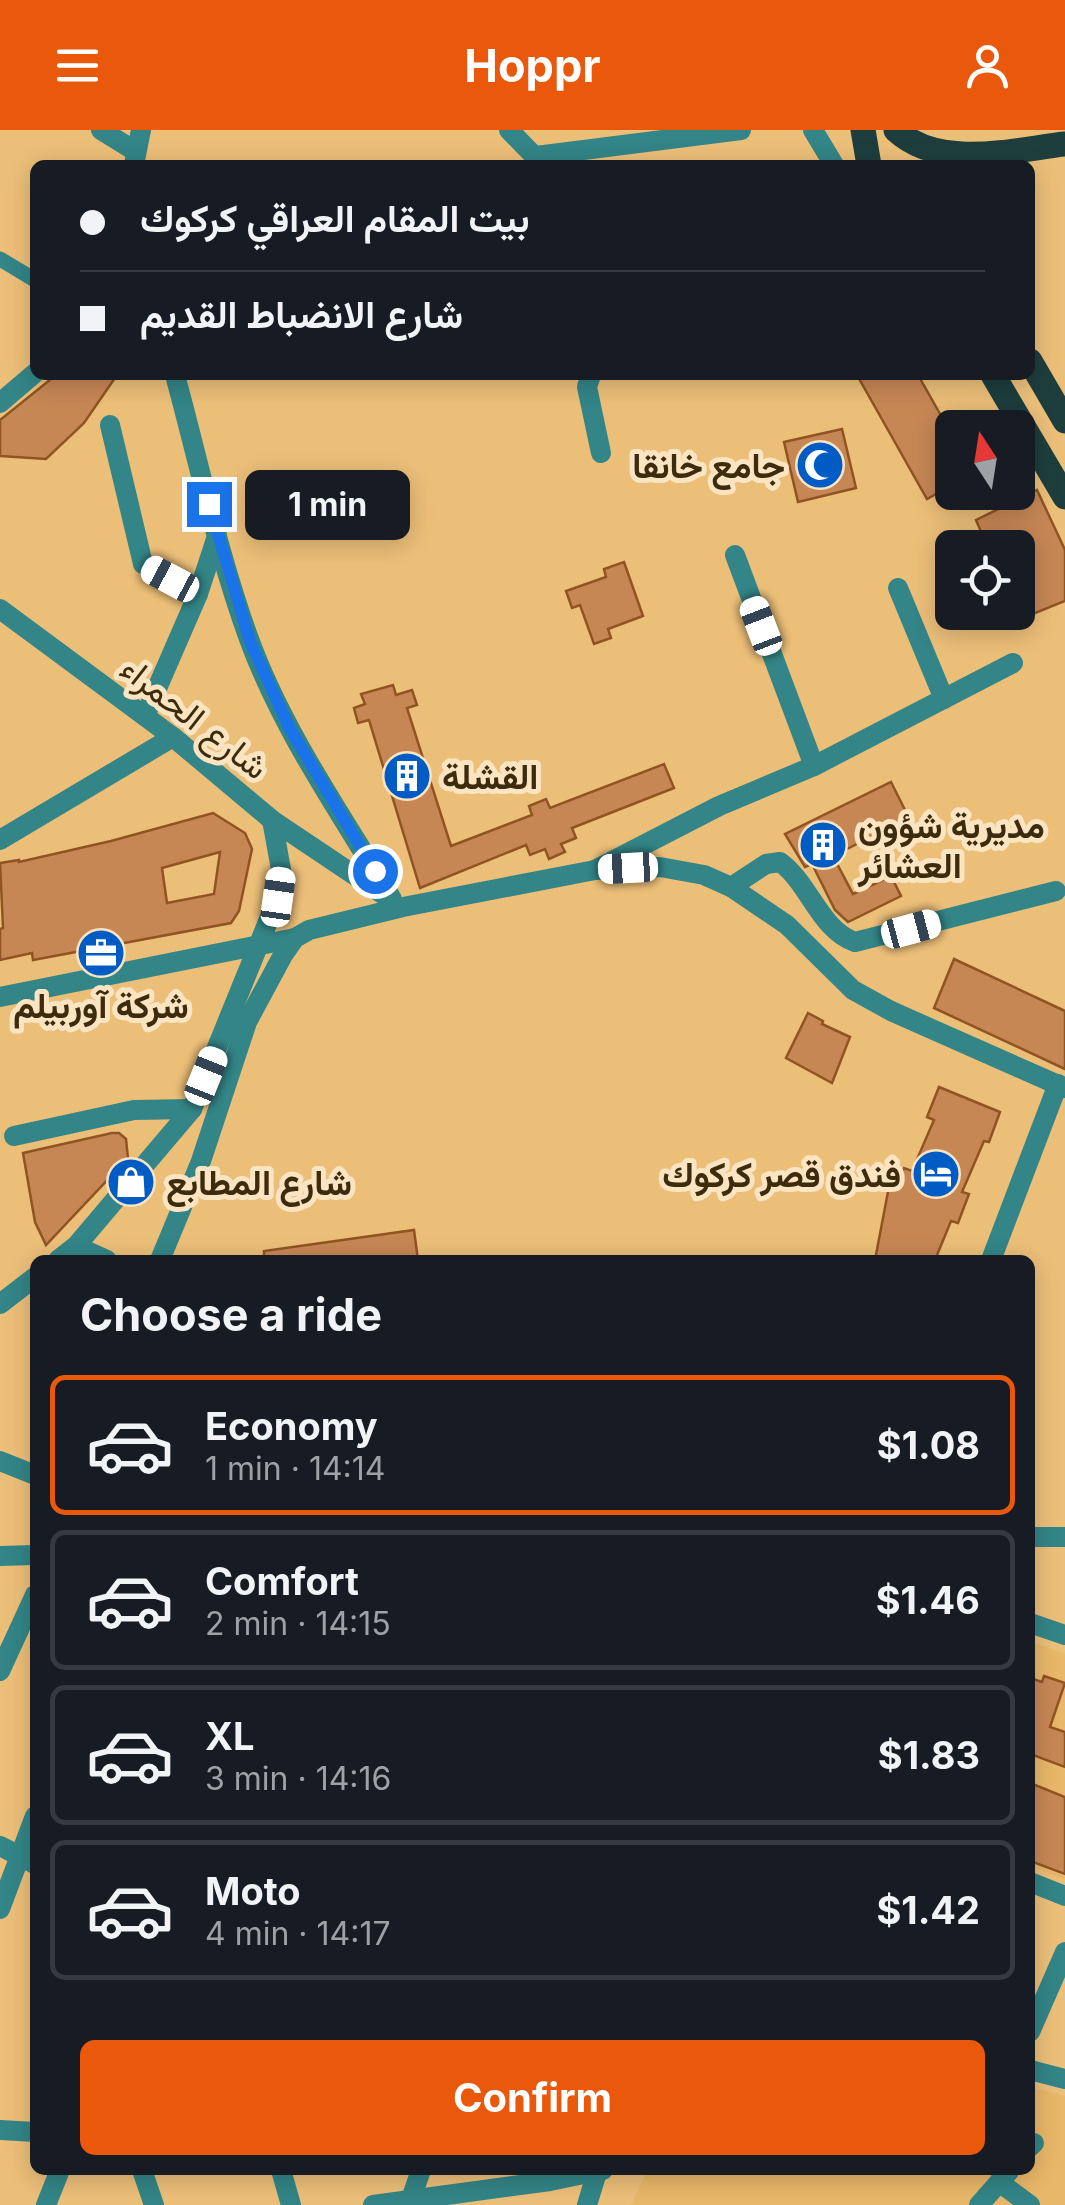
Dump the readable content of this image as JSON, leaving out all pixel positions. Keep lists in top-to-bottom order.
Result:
{
  "streets": {
    "street": ["شارع الحمراء"]
  },
  "places": {
    "mosque": ["جامع خانقا"],
    "building": ["القشلة", "مديرية شؤون العشائر"],
    "office": ["شركة آوربيلم"],
    "hotel": ["فندق قصر كركوك"],
    "shop": ["شارع المطابع"]
  },
  "north": "top",
  "page": {
    "header": "Hoppr",
    "banner": ["بيت المقام العراقي كركوك", "شارع الانضباط القديم"],
    "bubble": "1 min",
    "heading": "Choose a ride",
    "list": [
      {
        "name": "Economy",
        "note": "1 min · 14:14",
        "value": "$1.08"
      },
      {
        "name": "Comfort",
        "note": "2 min · 14:15",
        "value": "$1.46"
      },
      {
        "name": "XL",
        "note": "3 min · 14:16",
        "value": "$1.83"
      },
      {
        "name": "Moto",
        "note": "4 min · 14:17",
        "value": "$1.42"
      }
    ],
    "buttons": "Confirm"
  }
}
